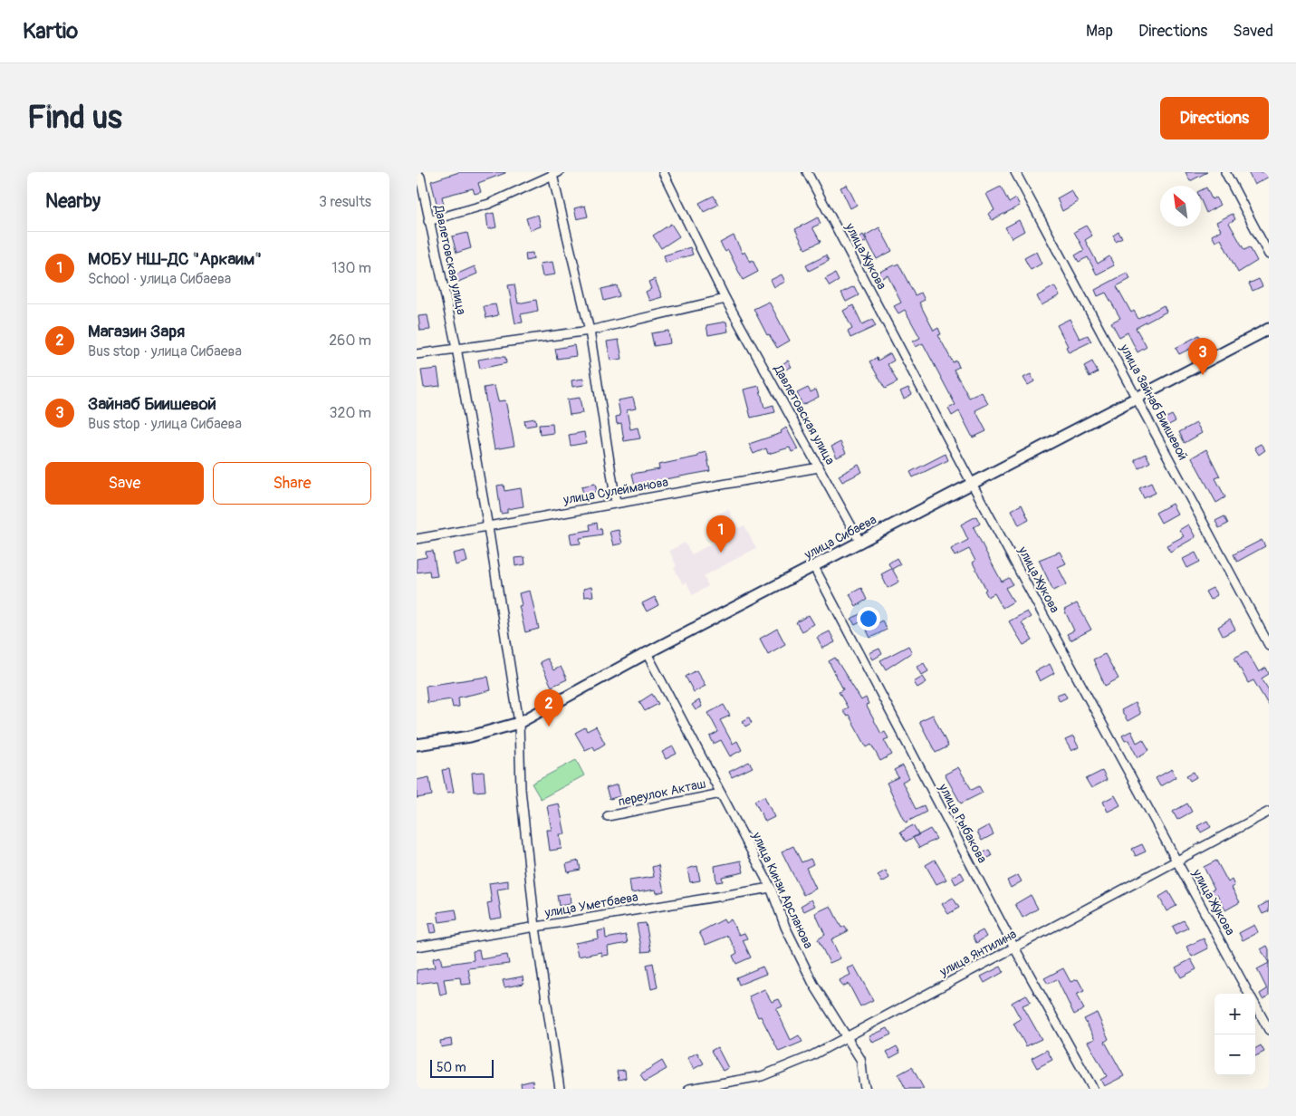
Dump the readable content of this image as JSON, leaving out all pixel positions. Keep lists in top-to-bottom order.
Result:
{
  "streets": {
    "main road": ["улица Сибаева"],
    "street": [
      "улица Жукова",
      "Давлетовская улица",
      "улица Зайнаб Биишевой",
      "улица Сулейманова",
      "переулок Акташ",
      "улица Рыбакова",
      "улица Кинзи Арсланова",
      "улица Уметбаева",
      "улица Янтилина"
    ]
  },
  "crossings": [
    ["улица Жукова", "улица Сибаева"],
    ["улица Жукова", "улица Янтилина"],
    ["Давлетовская улица", "улица Сулейманова"],
    ["Давлетовская улица", "улица Сибаева"],
    ["Давлетовская улица", "улица Уметбаева"],
    ["улица Зайнаб Биишевой", "улица Сибаева"],
    ["улица Сибаева", "улица Рыбакова"],
    ["улица Сибаева", "улица Кинзи Арсланова"],
    ["переулок Акташ", "улица Кинзи Арсланова"],
    ["улица Рыбакова", "улица Янтилина"],
    ["улица Кинзи Арсланова", "улица Уметбаева"],
    ["улица Кинзи Арсланова", "улица Янтилина"]
  ],
  "scale_bar": "50 m",
  "north": "top left",
  "page": {
    "header": "Kartio",
    "nav": ["Map", "Directions", "Saved"],
    "buttons": [
      "Directions",
      ["Save", "Share"]
    ],
    "title": "Find us",
    "heading": ["Nearby", "3 results"],
    "list": [
      {
        "mark": "1",
        "name": "МОБУ НШ-ДС \"Аркаим\"",
        "note": "School · улица Сибаева",
        "value": "130 m"
      },
      {
        "mark": "2",
        "name": "Магазин Заря",
        "note": "Bus stop · улица Сибаева",
        "value": "260 m"
      },
      {
        "mark": "3",
        "name": "Зайнаб Биишевой",
        "note": "Bus stop · улица Сибаева",
        "value": "320 m"
      }
    ],
    "pins": ["3", "1", "2"],
    "map_buttons": ["+", "−"],
    "scale": "50 m"
  }
}
